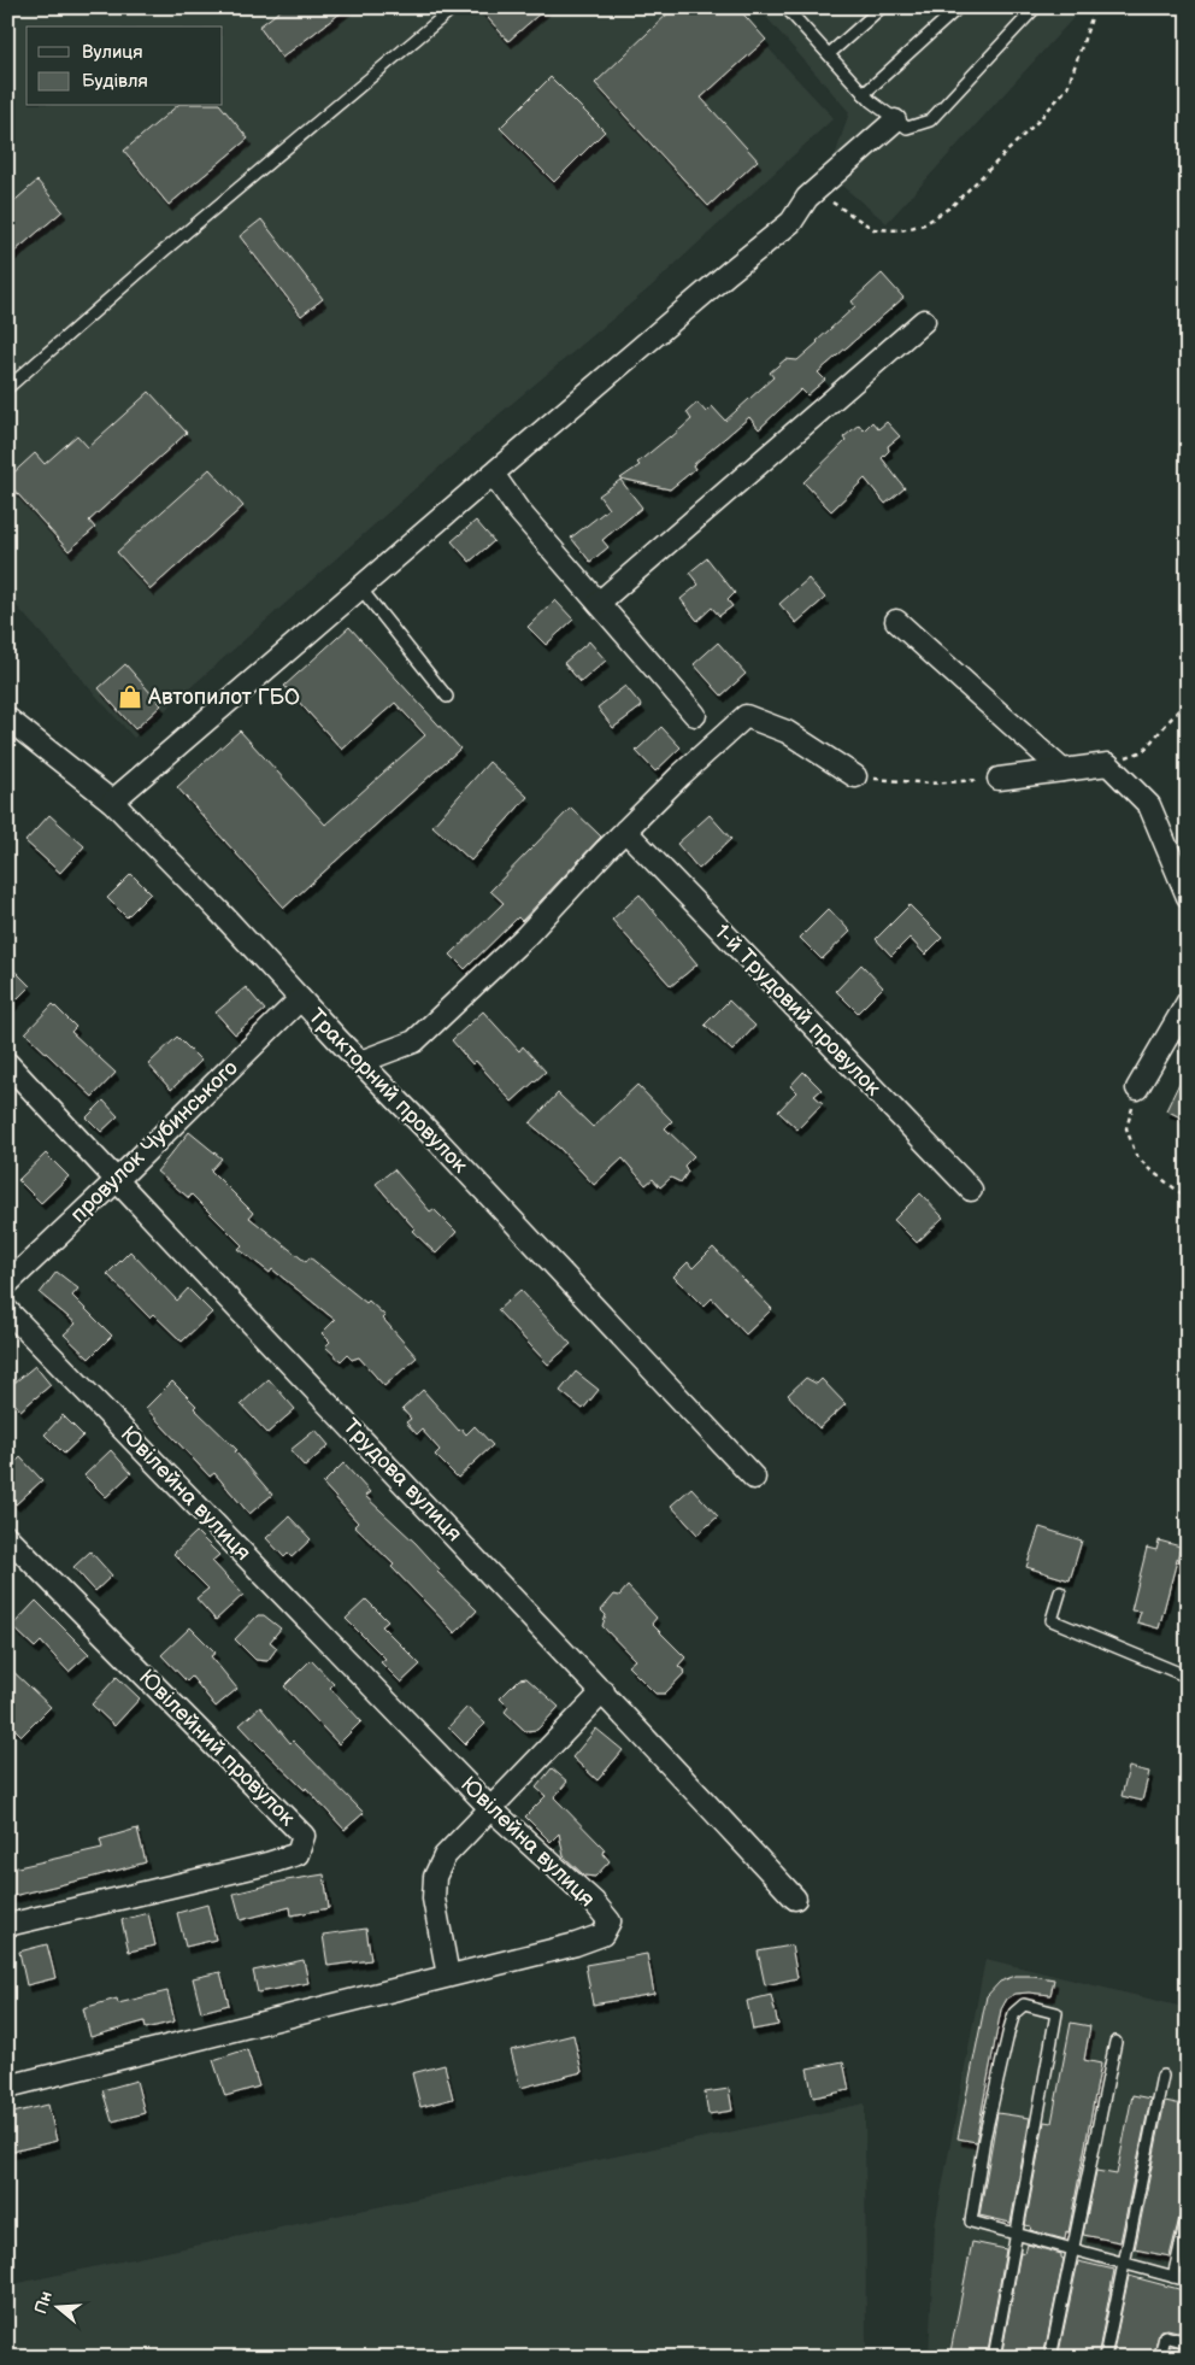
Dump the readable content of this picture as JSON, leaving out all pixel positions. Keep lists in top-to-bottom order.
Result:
{
  "streets": {
    "street": [
      "1-й Трудовий провулок",
      "Тракторний провулок",
      "провулок Чубинського",
      "Трудова вулиця",
      "Ювілейна вулиця",
      "Ювілейний провулок"
    ]
  },
  "crossings": [
    ["Тракторний провулок", "провулок Чубинського"],
    ["провулок Чубинського", "Трудова вулиця"]
  ],
  "places": {
    "shop": ["Автопилот ГБО"]
  },
  "legend": ["Вулиця", "Будівля"],
  "north": "left"
}
